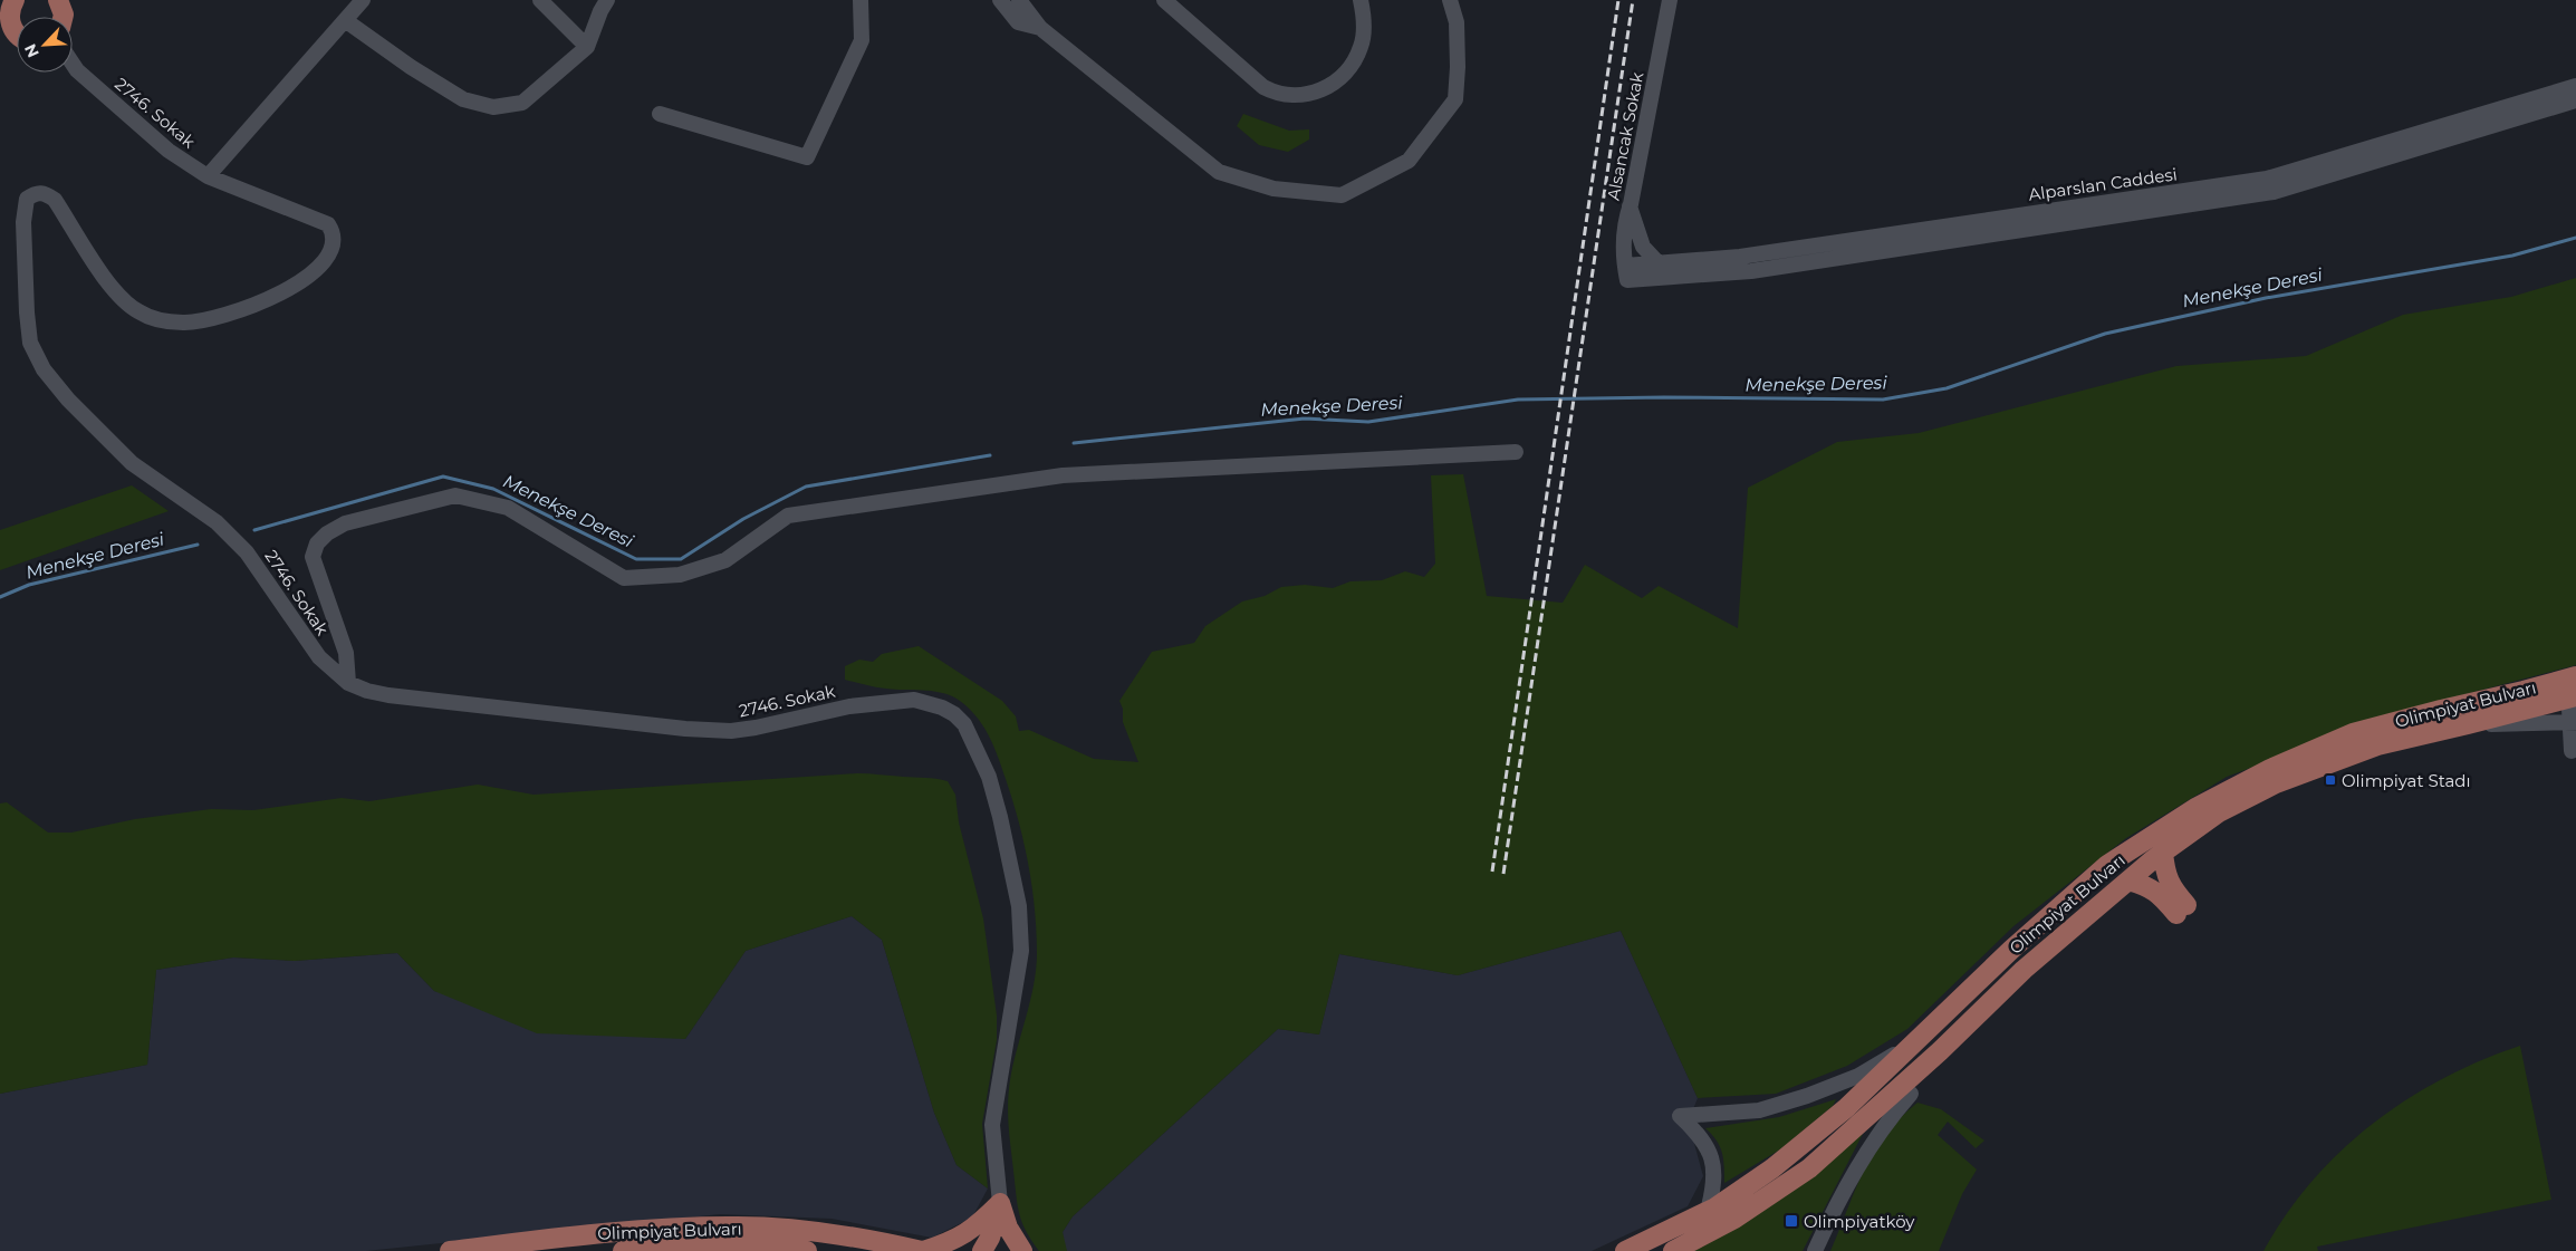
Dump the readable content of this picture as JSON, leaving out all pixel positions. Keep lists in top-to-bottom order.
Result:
{
  "streets": {
    "main road": ["Olimpiyat Bulvarı"],
    "street": ["2746. Sokak", "Alsancak Sokak", "Alparslan Caddesi"]
  },
  "crossings": [
    ["Alsancak Sokak", "Alparslan Caddesi"]
  ],
  "water": ["Menekşe Deresi"],
  "places": {
    "transit": ["Olimpiyat Stadı", "Olimpiyatköy"]
  },
  "north": "bottom left"
}
